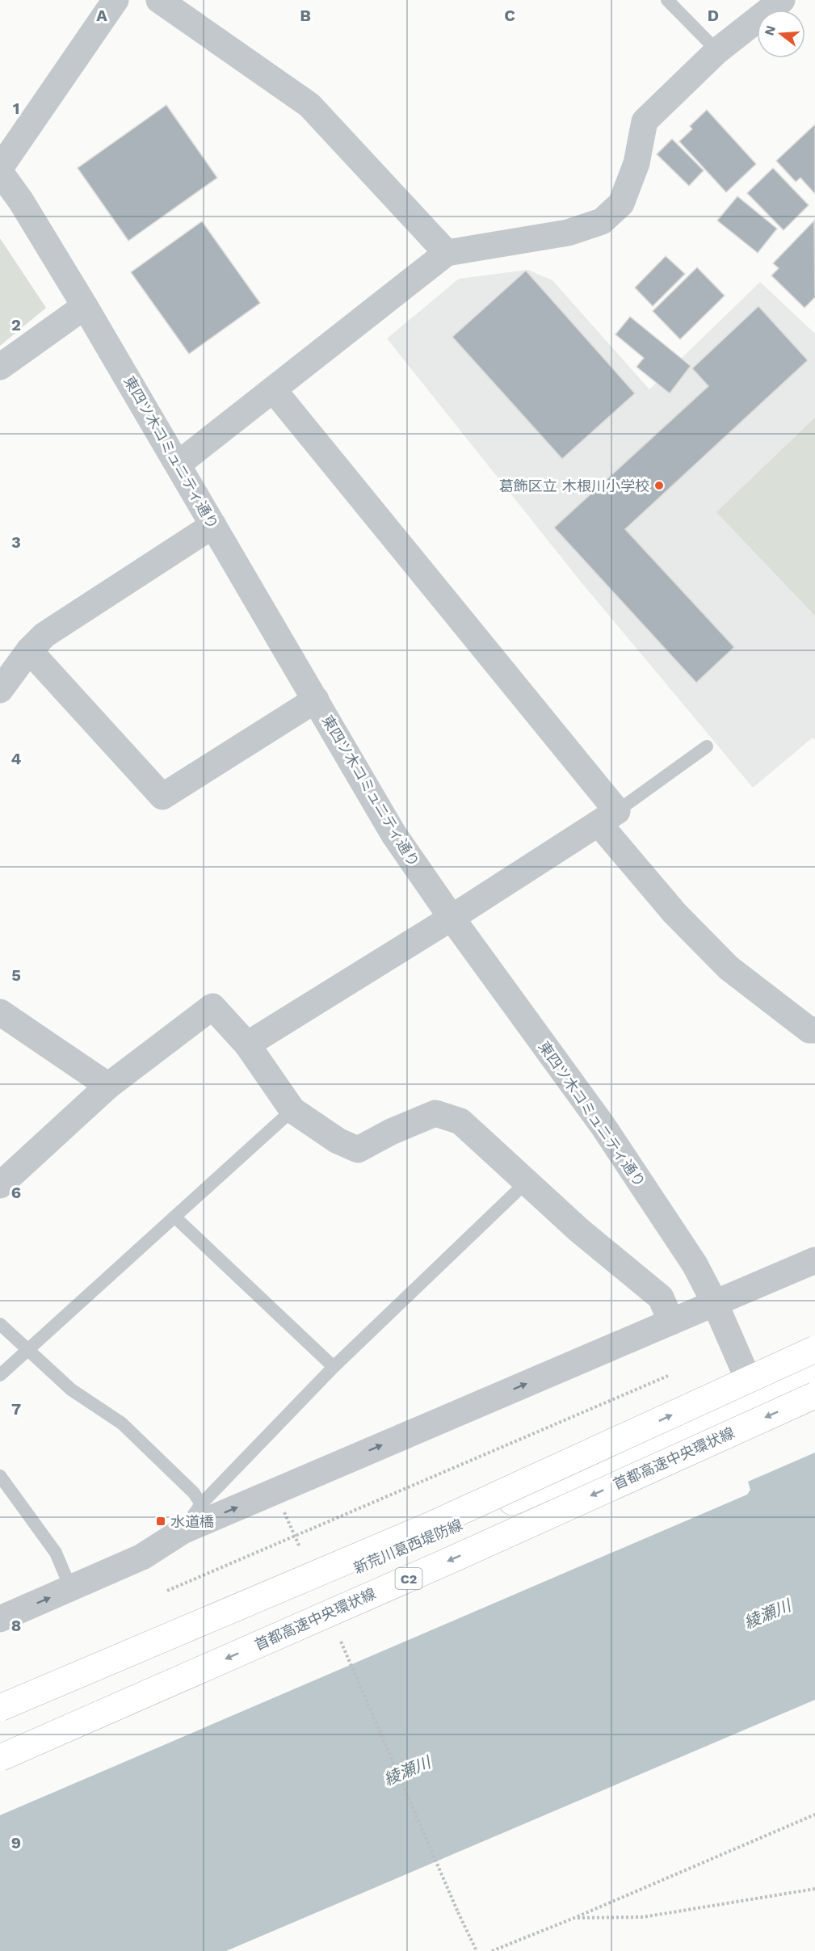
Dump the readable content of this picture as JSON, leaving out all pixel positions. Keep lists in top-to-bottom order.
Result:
{
  "streets": {
    "main road": ["首都高速中央環状線", "新荒川葛西堤防線", "C2"],
    "street": ["東四ツ木コミュニティ通り"]
  },
  "crossings": [
    ["東四ツ木コミュニティ通り", "新荒川葛西堤防線"]
  ],
  "water": ["綾瀬川"],
  "places": {
    "other": ["葛飾区立 木根川小学校"],
    "transit": ["水道橋"]
  },
  "north": "left",
  "grid": {
    "columns": [
      "A",
      "B",
      "C",
      "D"
    ],
    "rows": [
      "1",
      "2",
      "3",
      "4",
      "5",
      "6",
      "7",
      "8",
      "9"
    ]
  }
}
